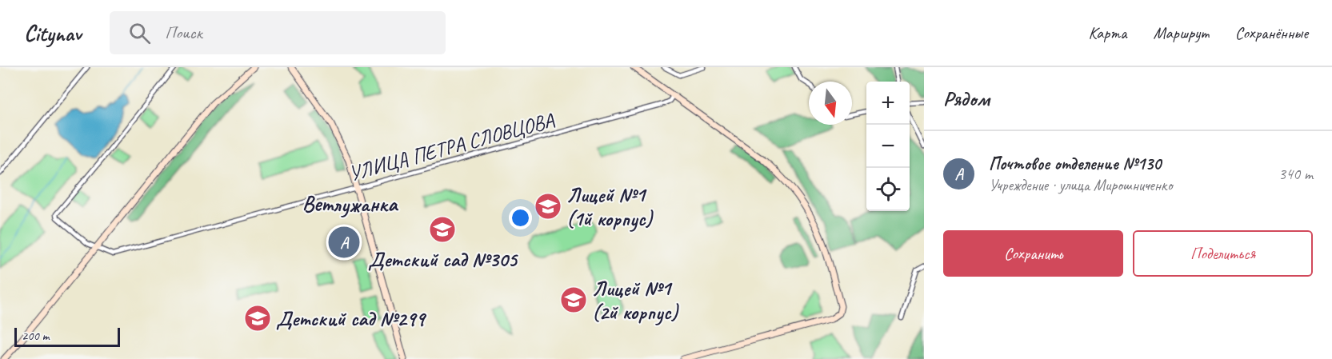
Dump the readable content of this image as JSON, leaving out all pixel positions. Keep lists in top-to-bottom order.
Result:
{
  "streets": {
    "street": ["УЛИЦА ПЕТРА СЛОВЦОВА"]
  },
  "districts": ["Ветлужанка"],
  "places": {
    "school or university": [
      "Лицей №1 (1й корпус)",
      "Детский сад №305",
      "Лицей №1 (2й корпус)",
      "Детский сад №299"
    ]
  },
  "scale_bar": "200 m",
  "north": "bottom",
  "page": {
    "header": "Citynav",
    "search": "Поиск",
    "nav": ["Карта", "Маршрут", "Сохранённые"],
    "heading": "Рядом",
    "map_buttons": ["+", "−"],
    "list": [
      {
        "mark": "A",
        "name": "Почтовое отделение №130",
        "note": "Учреждение · улица Мирошниченко",
        "value": "340 m"
      }
    ],
    "buttons": ["Сохранить", "Поделиться"],
    "pins": "A",
    "scale": "200 m"
  }
}
